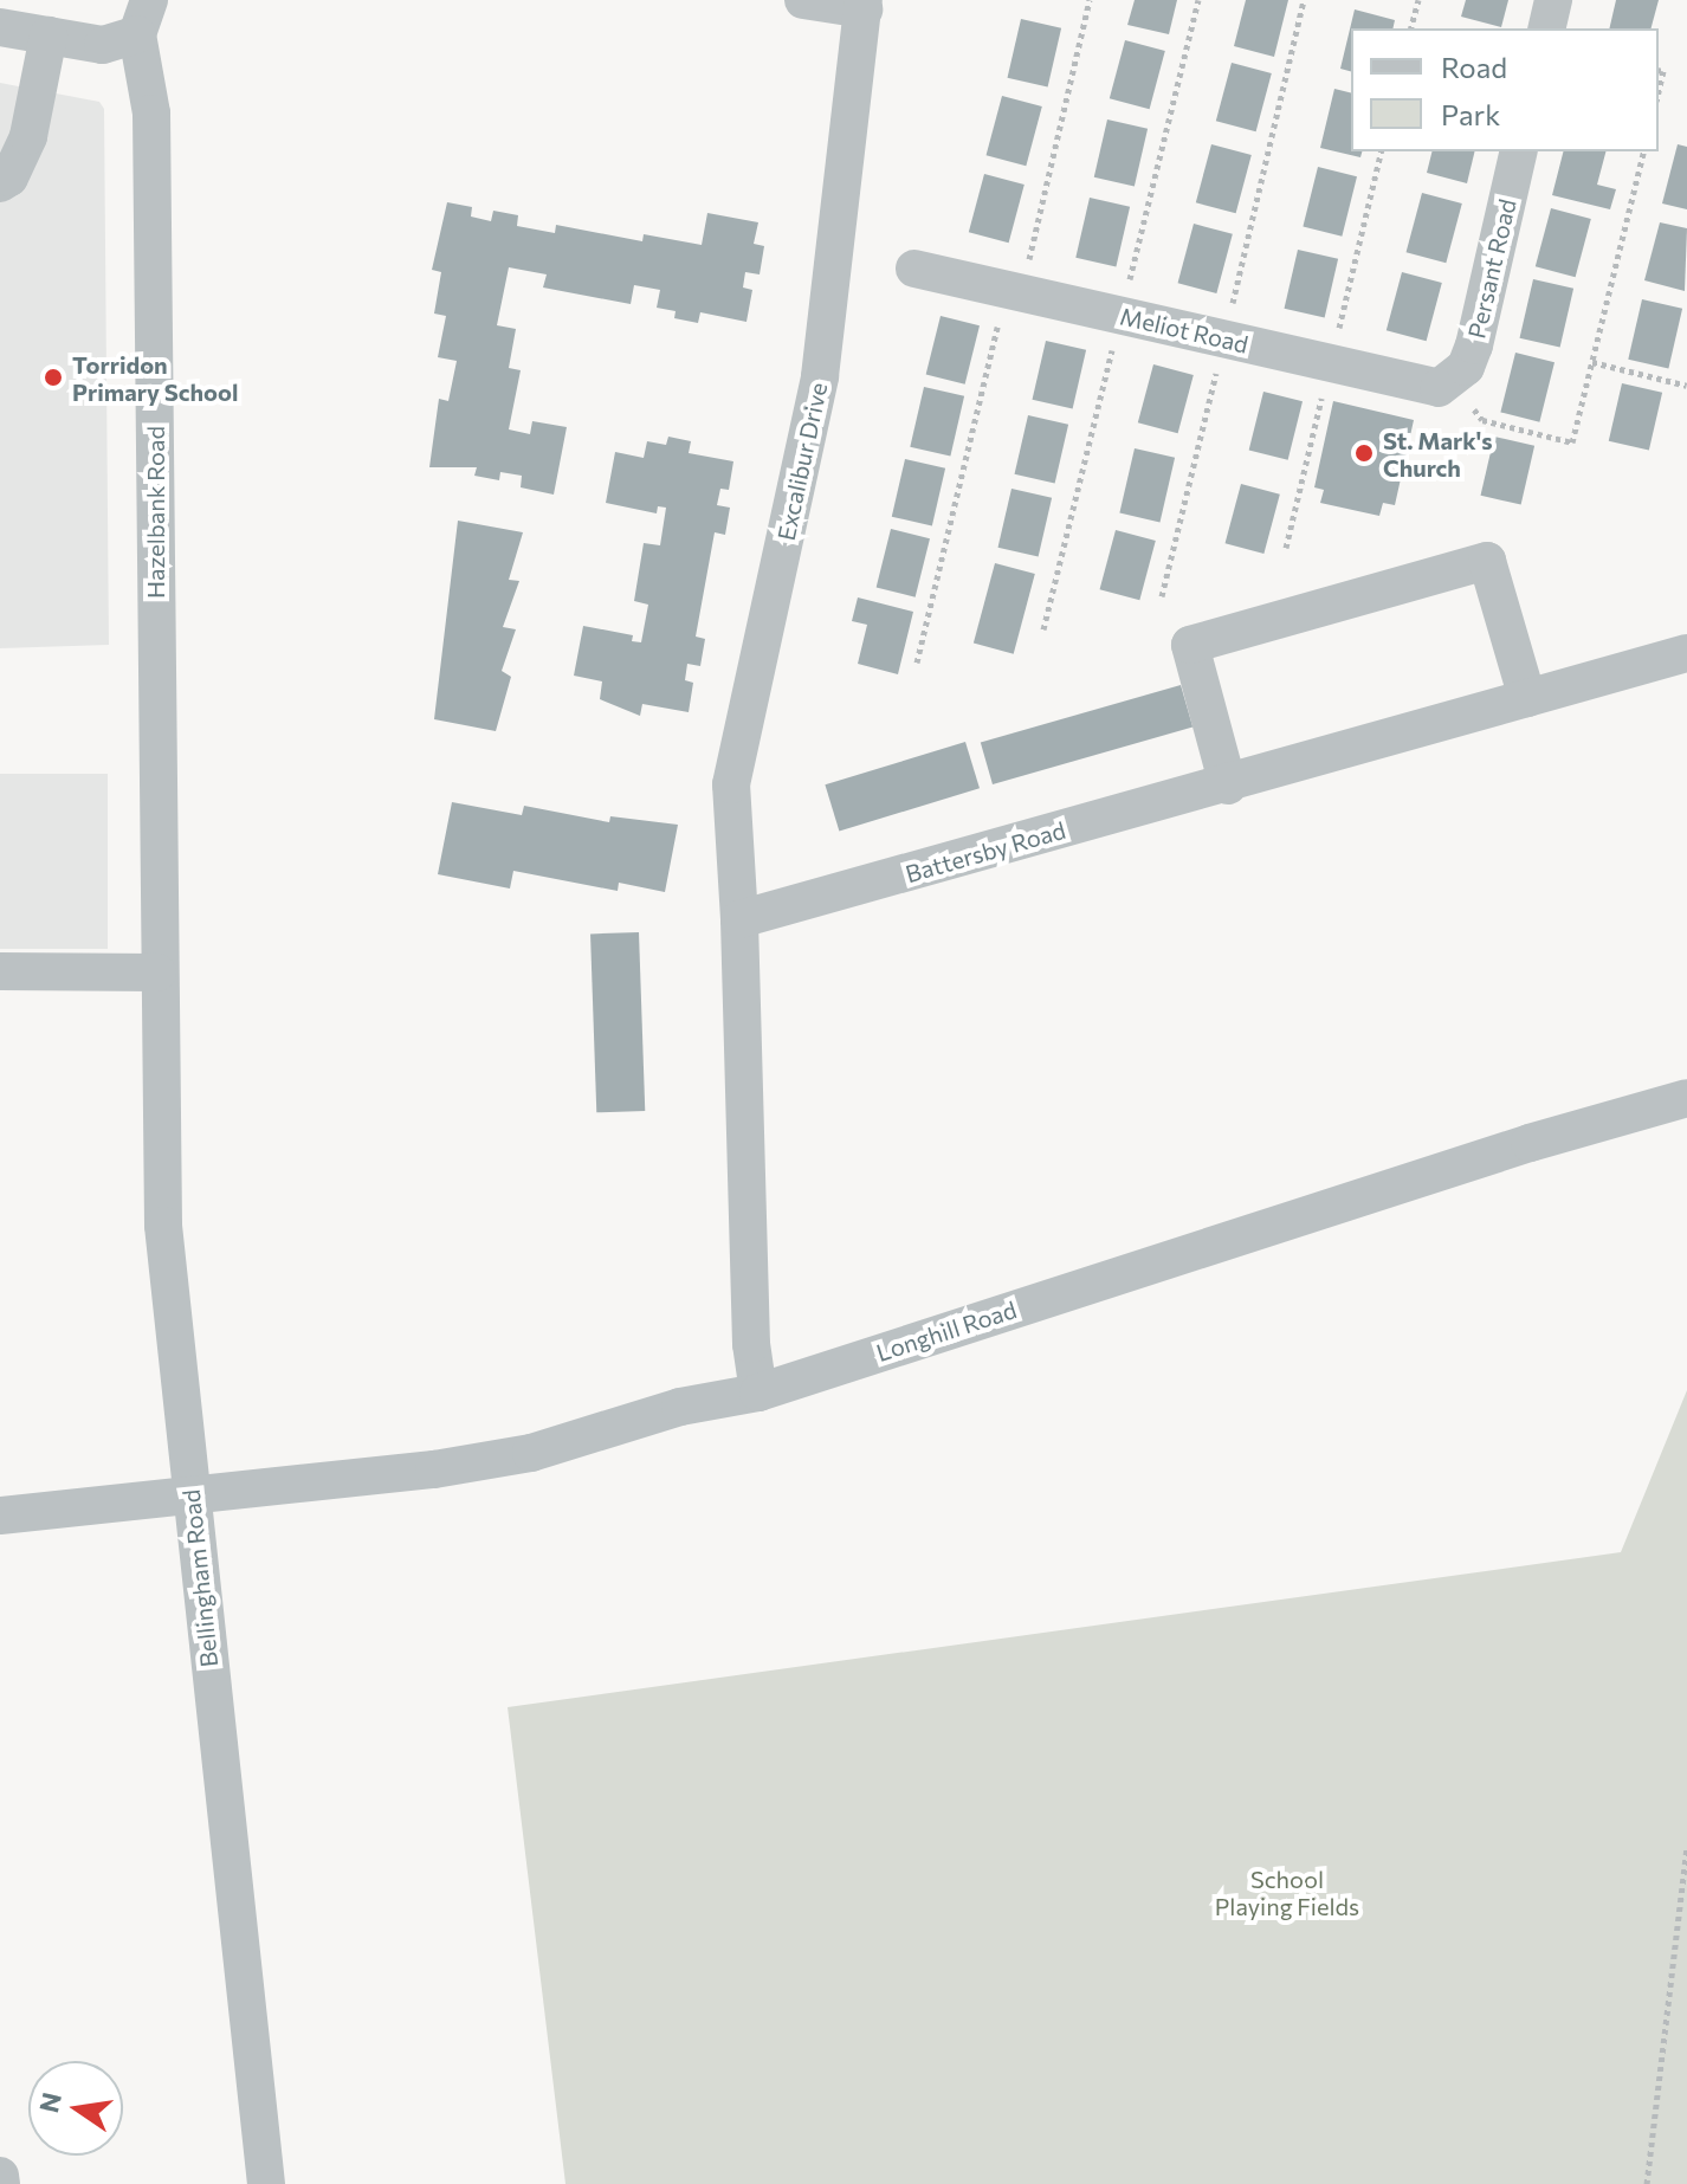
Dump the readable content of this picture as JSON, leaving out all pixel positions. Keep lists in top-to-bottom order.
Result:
{
  "streets": {
    "street": [
      "Persant Road",
      "Meliot Road",
      "Excalibur Drive",
      "Hazelbank Road",
      "Battersby Road",
      "Longhill Road",
      "Bellingham Road"
    ]
  },
  "crossings": [
    ["Persant Road", "Meliot Road"],
    ["Excalibur Drive", "Battersby Road"],
    ["Hazelbank Road", "Bellingham Road"],
    ["Longhill Road", "Bellingham Road"]
  ],
  "parks": ["School Playing Fields"],
  "places": ["Torridon Primary School", "St. Mark's Church"],
  "legend": ["Road", "Park"],
  "north": "left"
}
